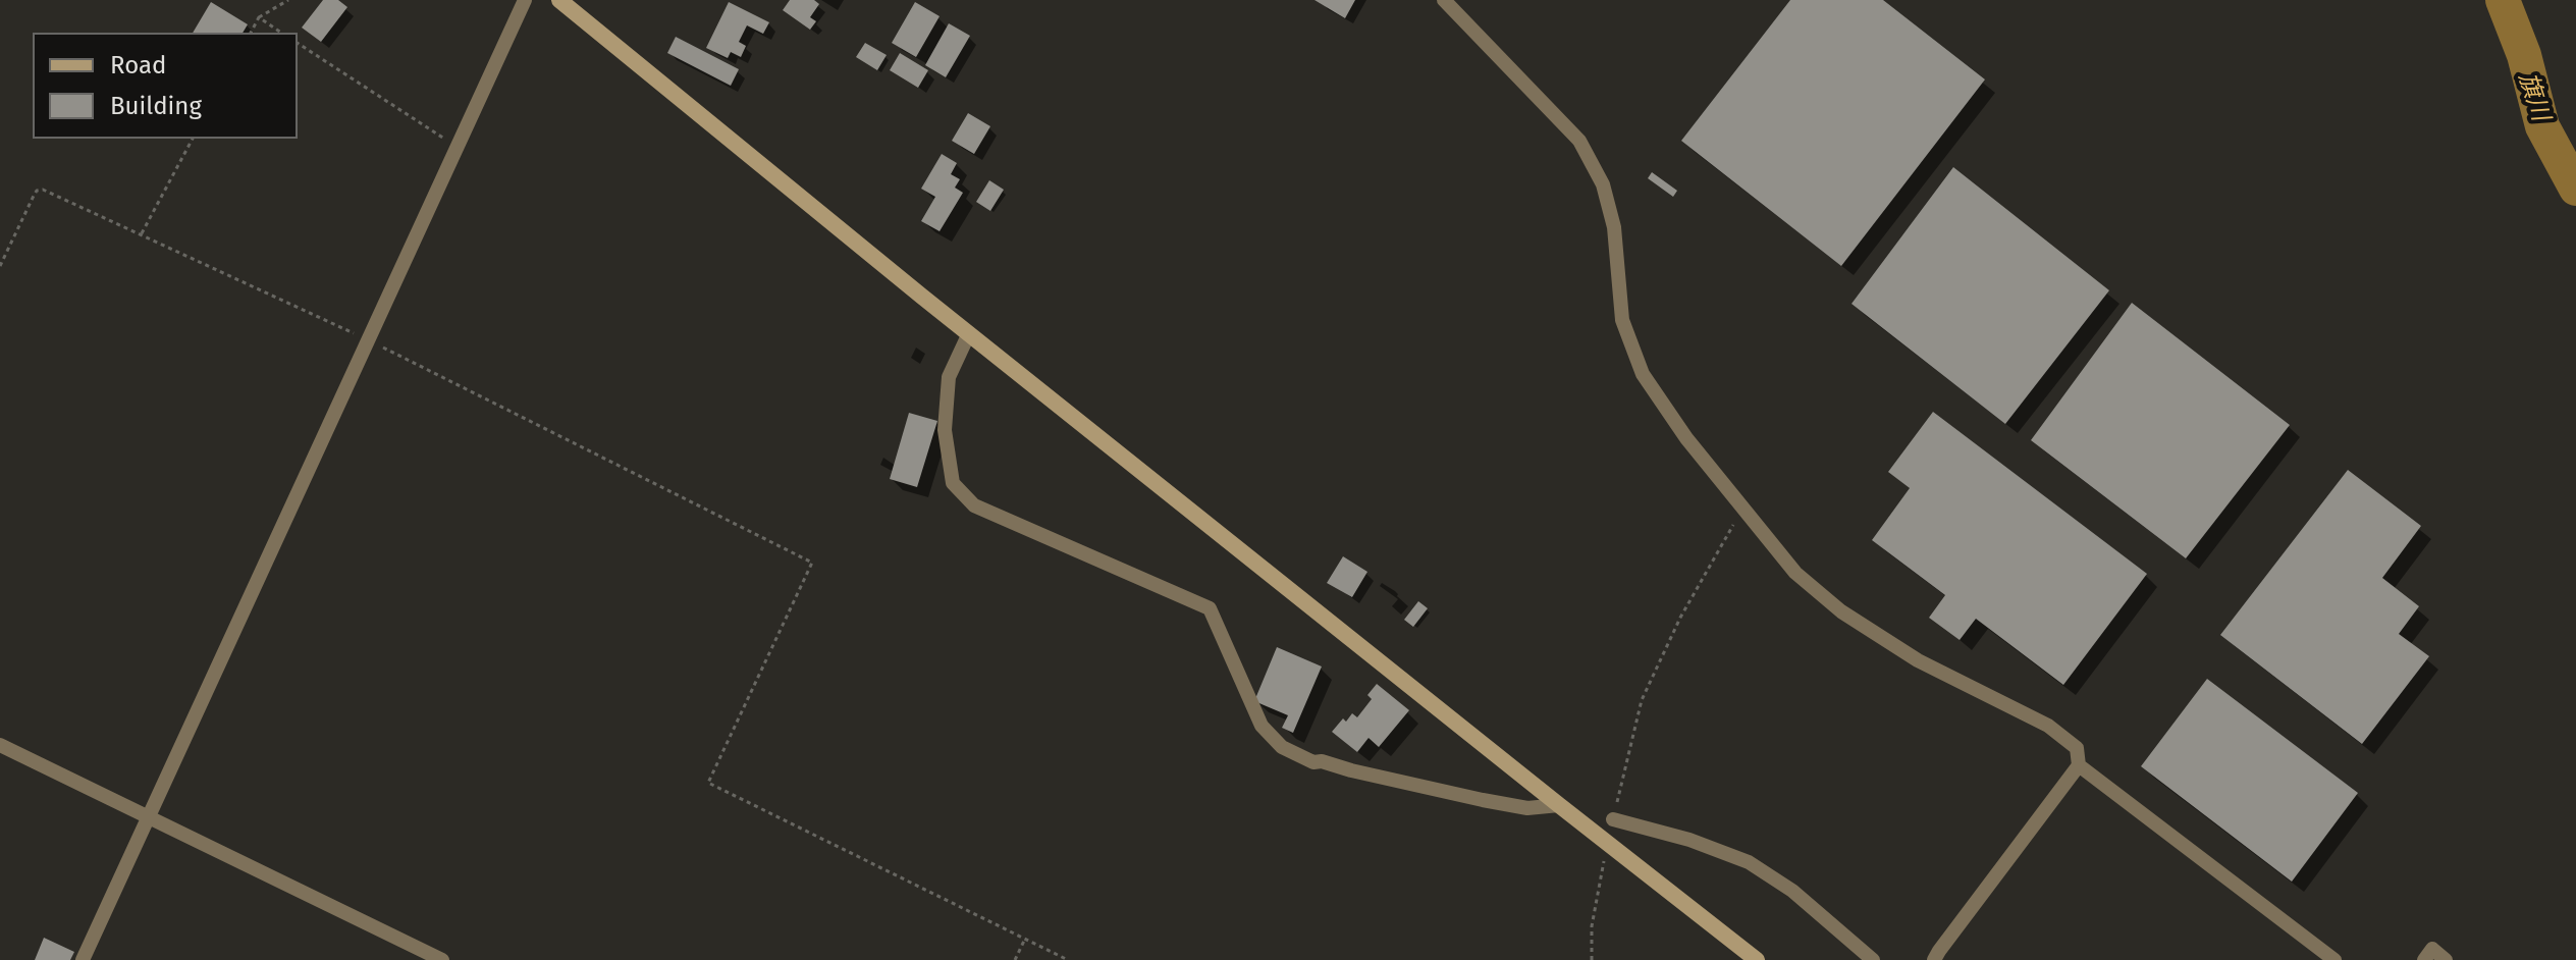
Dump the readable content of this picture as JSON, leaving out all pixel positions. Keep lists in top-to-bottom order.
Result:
{
  "water": ["旗川"],
  "legend": ["Road", "Building"]
}
